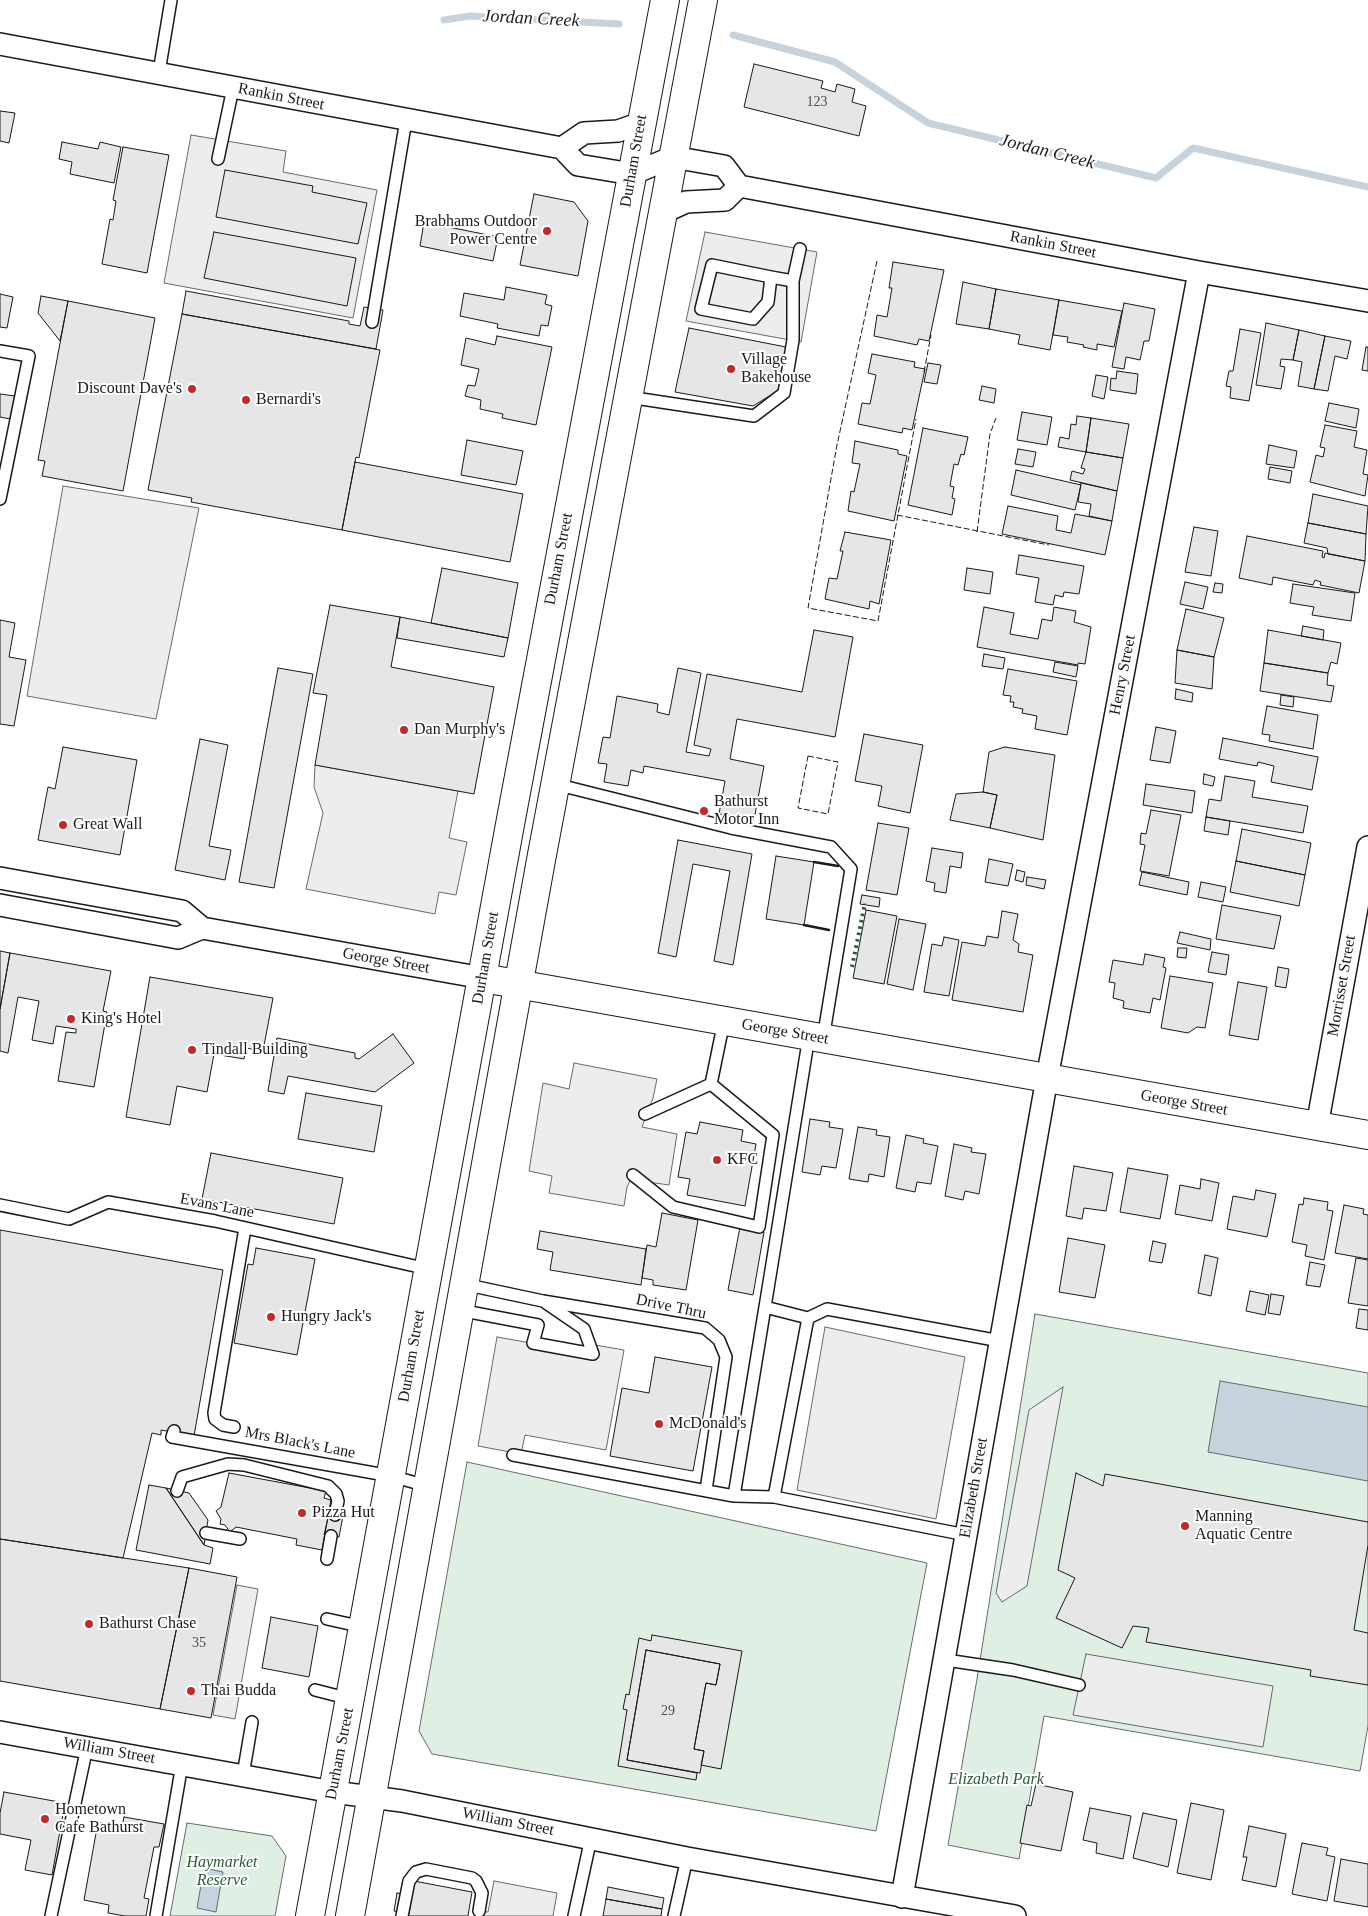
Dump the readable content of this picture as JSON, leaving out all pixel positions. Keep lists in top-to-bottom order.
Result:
{
  "streets": {
    "main road": ["Durham Street", "George Street"],
    "street": [
      "Rankin Street",
      "Henry Street",
      "Morrisset Street",
      "Elizabeth Street",
      "William Street"
    ],
    "lane": ["Evans Lane", "Drive Thru", "Mrs Black's Lane"]
  },
  "crossings": [
    ["Rankin Street", "Henry Street"],
    ["Durham Street", "George Street"],
    ["Durham Street", "Evans Lane"],
    ["Durham Street", "Mrs Black's Lane"],
    ["Durham Street", "William Street"],
    ["Henry Street", "George Street"],
    ["Henry Street", "Elizabeth Street"],
    ["George Street", "Morrisset Street"],
    ["George Street", "Elizabeth Street"],
    ["Elizabeth Street", "William Street"]
  ],
  "water": ["Jordan Creek"],
  "parks": ["Elizabeth Park", "Haymarket Reserve"],
  "places": [
    "Brabhams Outdoor Power Centre",
    "Village Bakehouse",
    "Discount Dave's",
    "Bernardi's",
    "Dan Murphy's",
    "Bathurst Motor Inn",
    "Great Wall",
    "King's Hotel",
    "Tindall Building",
    "KFC",
    "Hungry Jack's",
    "McDonald's",
    "Pizza Hut",
    "Manning Aquatic Centre",
    "Bathurst Chase",
    "Thai Budda",
    "Hometown Cafe Bathurst"
  ],
  "house_numbers": ["123", "35", "29"]
}
